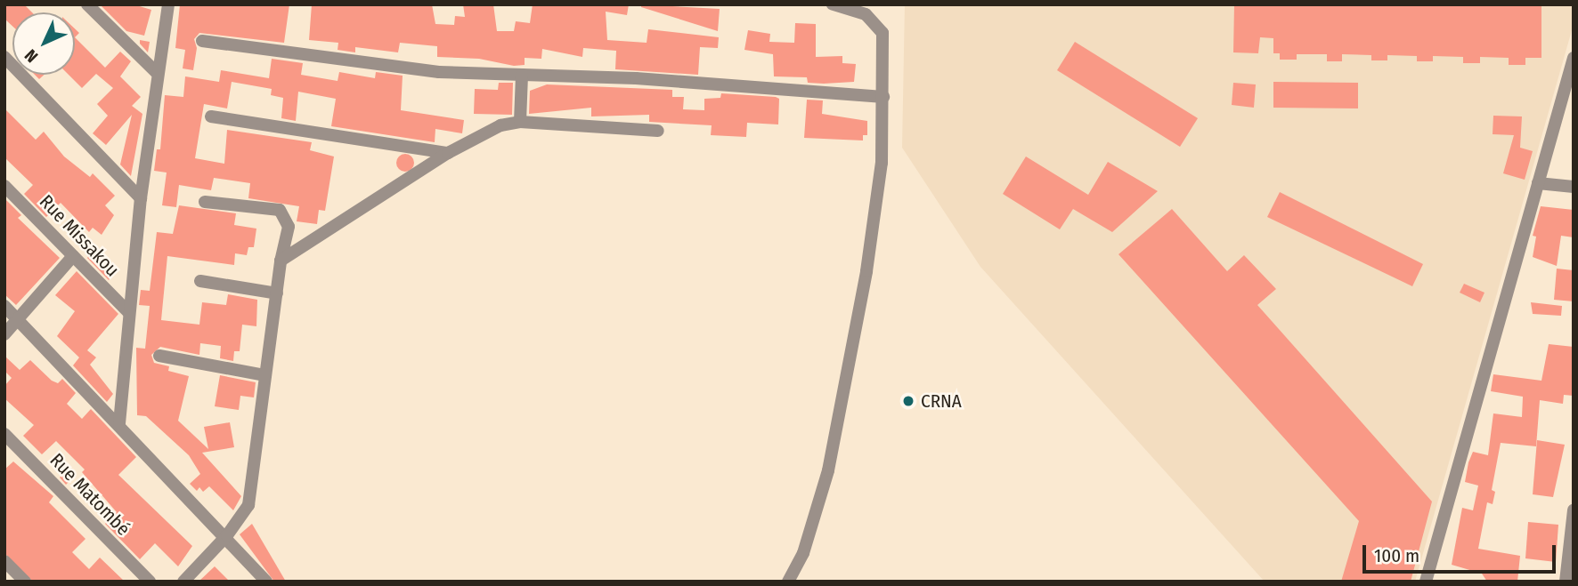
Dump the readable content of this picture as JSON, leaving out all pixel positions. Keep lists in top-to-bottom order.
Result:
{
  "streets": {
    "street": ["Rue Missakou", "Rue Matombé"]
  },
  "places": ["CRNA"],
  "scale_bar": "100 m",
  "north": "bottom left"
}
